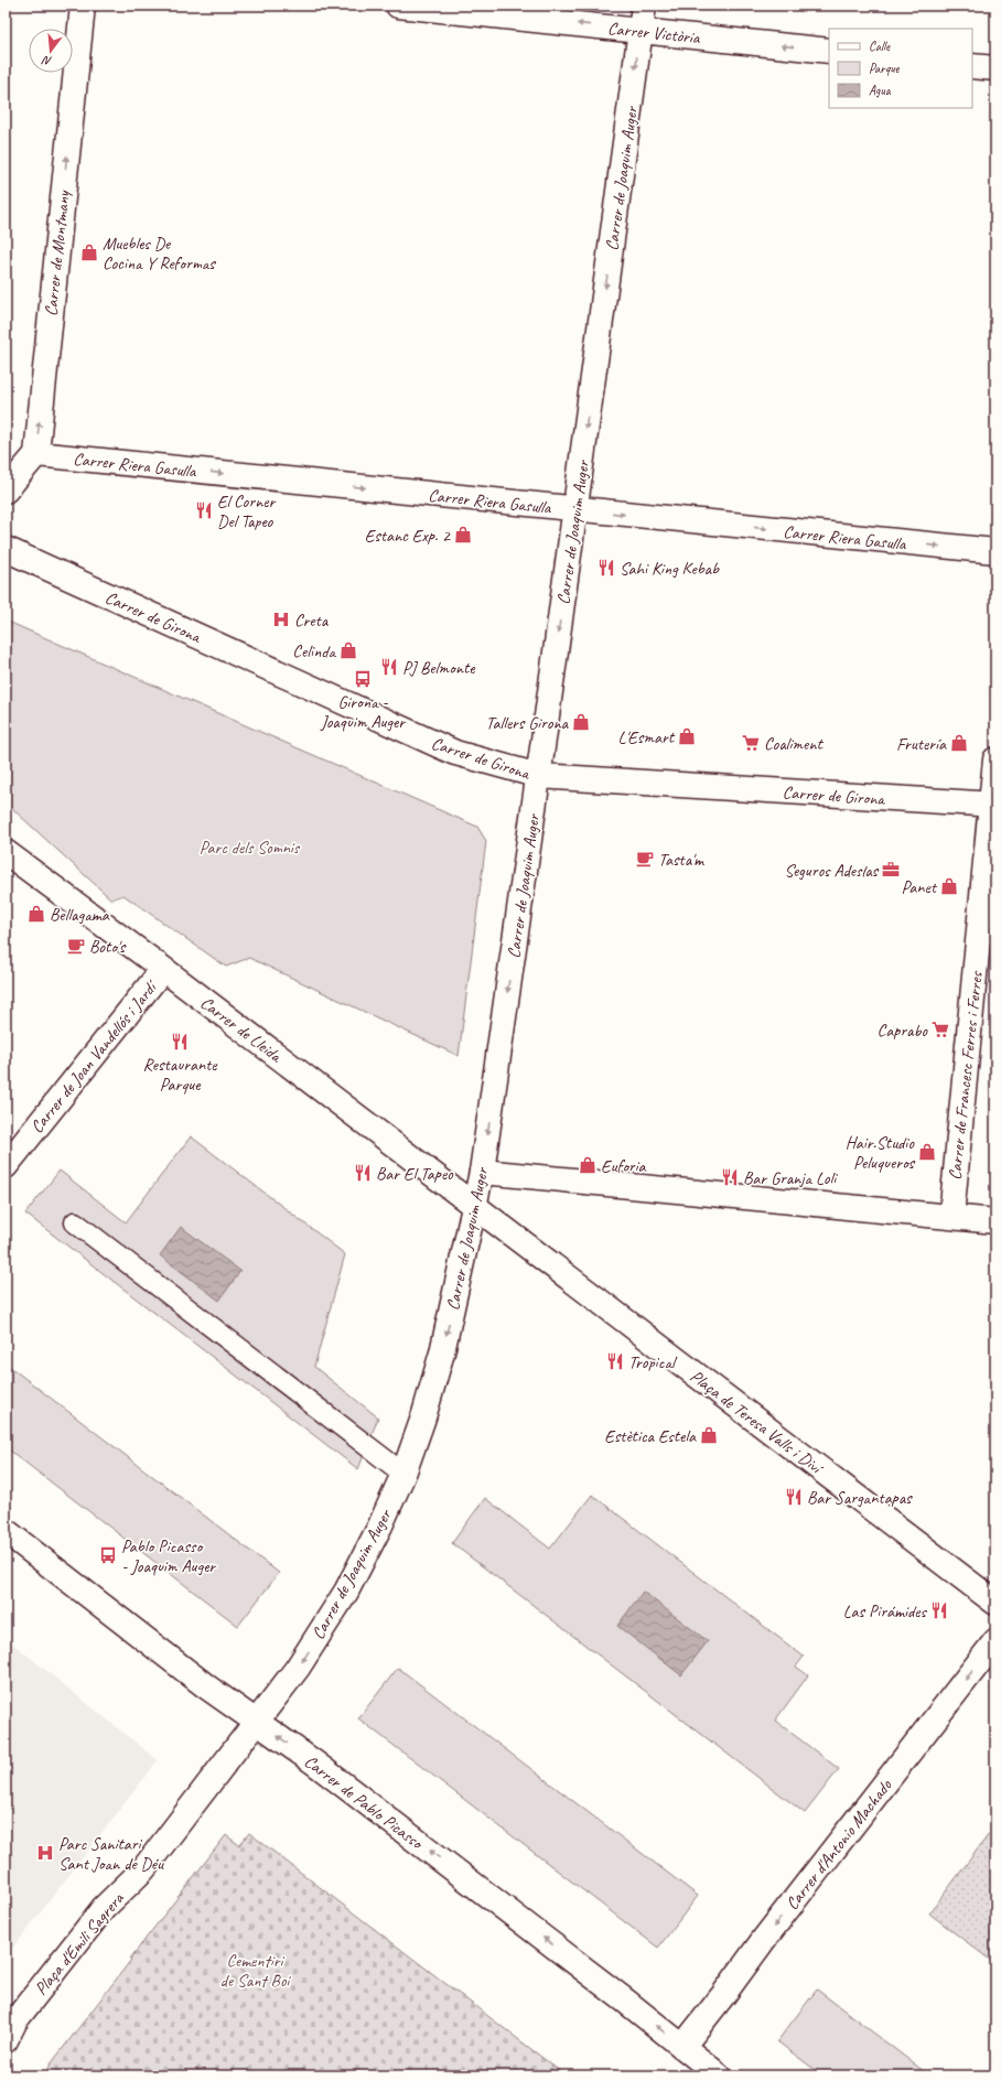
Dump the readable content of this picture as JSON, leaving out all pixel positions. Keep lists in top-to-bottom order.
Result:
{
  "streets": {
    "street": [
      "Carrer Victòria",
      "Carrer de Joaquim Auger",
      "Carrer de Montmany",
      "Carrer Riera Gasulla",
      "Carrer de Girona",
      "Carrer de Lleida",
      "Carrer de Joan Vandellós i Jardí",
      "Carrer de Francesc Ferres i Ferres",
      "Plaça de Teresa Valls i Diví",
      "Carrer de Pablo Picasso",
      "Carrer d'Antonio Machado",
      "Plaça d'Emili Sagrera"
    ]
  },
  "crossings": [
    ["Carrer Victòria", "Carrer de Joaquim Auger"],
    ["Carrer de Joaquim Auger", "Carrer Riera Gasulla"],
    ["Carrer de Joaquim Auger", "Carrer de Girona"],
    ["Carrer de Joaquim Auger", "Carrer de Lleida"],
    ["Carrer de Joaquim Auger", "Plaça de Teresa Valls i Diví"],
    ["Carrer de Joaquim Auger", "Carrer de Pablo Picasso"],
    ["Carrer de Joaquim Auger", "Plaça d'Emili Sagrera"],
    ["Carrer de Montmany", "Carrer Riera Gasulla"],
    ["Carrer de Girona", "Carrer de Francesc Ferres i Ferres"],
    ["Carrer de Lleida", "Carrer de Joan Vandellós i Jardí"],
    ["Carrer de Lleida", "Plaça de Teresa Valls i Diví"],
    ["Carrer de Pablo Picasso", "Carrer d'Antonio Machado"],
    ["Carrer de Pablo Picasso", "Plaça d'Emili Sagrera"]
  ],
  "one_way": [
    "Carrer Victòria",
    "Carrer de Joaquim Auger",
    "Carrer de Montmany",
    "Carrer Riera Gasulla",
    "Carrer de Pablo Picasso",
    "Carrer d'Antonio Machado"
  ],
  "parks": ["Parc dels Somnis", "Cementiri de Sant Boi"],
  "places": {
    "shop": [
      "Muebles De Cocina Y Reformas",
      "Estanc Exp. 2",
      "Celinda",
      "Tallers Girona",
      "L'Esmart",
      "Frutería",
      "Panet",
      "Bellagama",
      "Hair.Studio Peluqueros",
      "Euforia",
      "Estètica Estela"
    ],
    "restaurant": [
      "El Corner Del Tapeo",
      "Sahi King Kebab",
      "PJ Belmonte",
      "Restaurante Parque",
      "Bar El Tapeo",
      "Bar Granja Loli",
      "Tropical",
      "Bar Sargantapas",
      "Las Pirámides"
    ],
    "hospital": ["Creta", "Parc Sanitari Sant Joan de Déu"],
    "bus stop": ["Girona - Joaquim Auger", "Pablo Picasso - Joaquim Auger"],
    "supermarket": ["Coaliment", "Caprabo"],
    "cafe": ["Tasta'm", "Boto's"],
    "office": ["Seguros Adeslas"]
  },
  "legend": ["Calle", "Parque", "Agua"],
  "north": "bottom"
}
